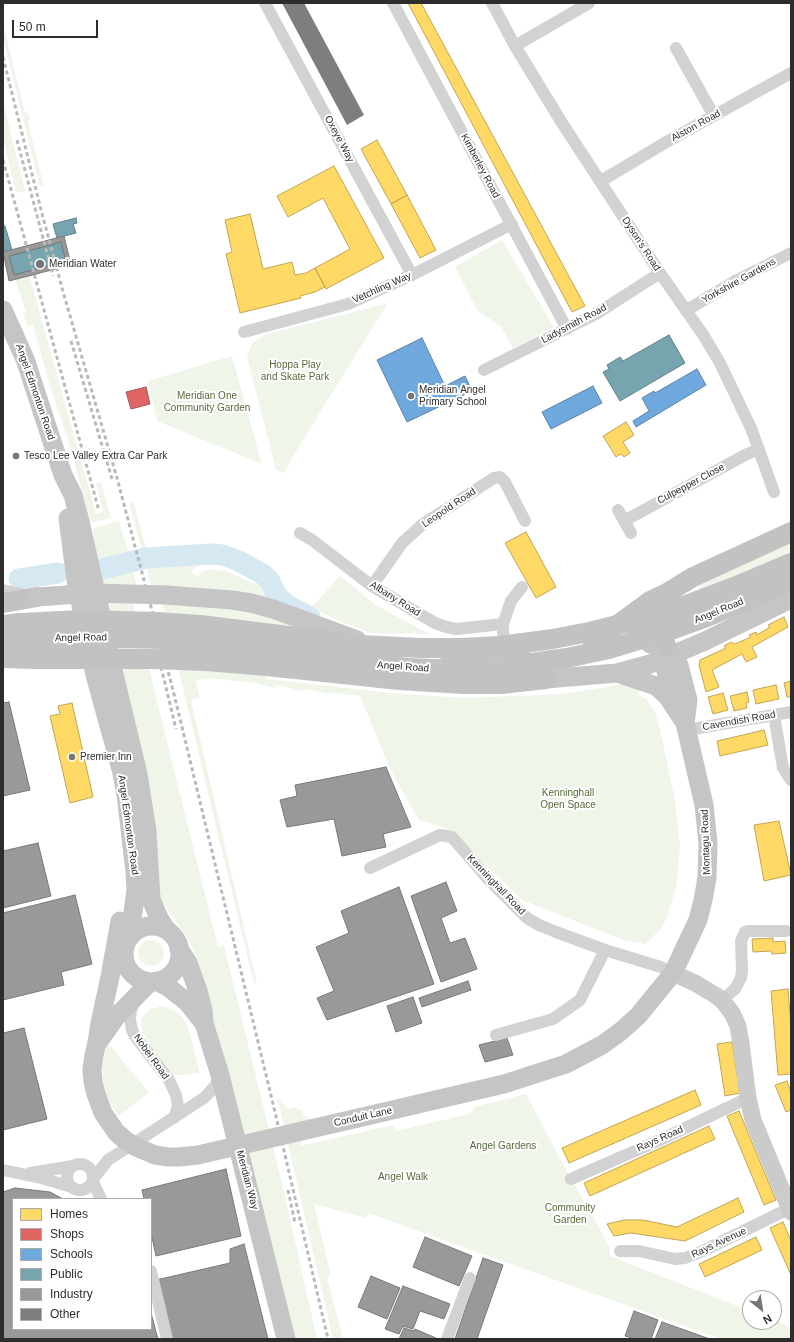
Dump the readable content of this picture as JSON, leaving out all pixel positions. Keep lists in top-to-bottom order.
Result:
{
  "streets": {
    "highway": ["Angel Road"],
    "main road": [
      "Angel Edmonton Road",
      "Montagu Road",
      "Conduit Lane",
      "Meridian Way"
    ],
    "street": [
      "Alston Road",
      "Oxeye Way",
      "Kimberley Road",
      "Dyson's Road",
      "Yorkshire Gardens",
      "Vetchling Way",
      "Ladysmith Road",
      "Culpepper Close",
      "Leopold Road",
      "Albany Road",
      "Cavendish Road",
      "Kenninghall Road",
      "Nobel Road",
      "Rays Road",
      "Rays Avenue"
    ]
  },
  "crossings": [
    ["Alston Road", "Dyson's Road"],
    ["Oxeye Way", "Vetchling Way"],
    ["Kimberley Road", "Vetchling Way"],
    ["Kimberley Road", "Ladysmith Road"],
    ["Dyson's Road", "Yorkshire Gardens"],
    ["Dyson's Road", "Ladysmith Road"],
    ["Dyson's Road", "Culpepper Close"],
    ["Angel Edmonton Road", "Nobel Road"],
    ["Angel Edmonton Road", "Conduit Lane"],
    ["Angel Edmonton Road", "Meridian Way"],
    ["Leopold Road", "Albany Road"],
    ["Angel Road", "Montagu Road"],
    ["Cavendish Road", "Montagu Road"],
    ["Montagu Road", "Kenninghall Road"],
    ["Montagu Road", "Conduit Lane"],
    ["Kenninghall Road", "Conduit Lane"],
    ["Nobel Road", "Conduit Lane"],
    ["Nobel Road", "Meridian Way"],
    ["Conduit Lane", "Meridian Way"]
  ],
  "parks": [
    "Hoppa Play and Skate Park",
    "Meridian One Community Garden",
    "Kenninghall Open Space",
    "Angel Gardens",
    "Angel Walk",
    "Community Garden"
  ],
  "places": [
    "Meridian Water",
    "Meridian Angel Primary School",
    "Tesco Lee Valley Extra Car Park",
    "Premier Inn"
  ],
  "legend": [
    "Homes",
    "Shops",
    "Schools",
    "Public",
    "Industry",
    "Other"
  ],
  "scale_bar": "50 m",
  "north": "bottom right"
}
